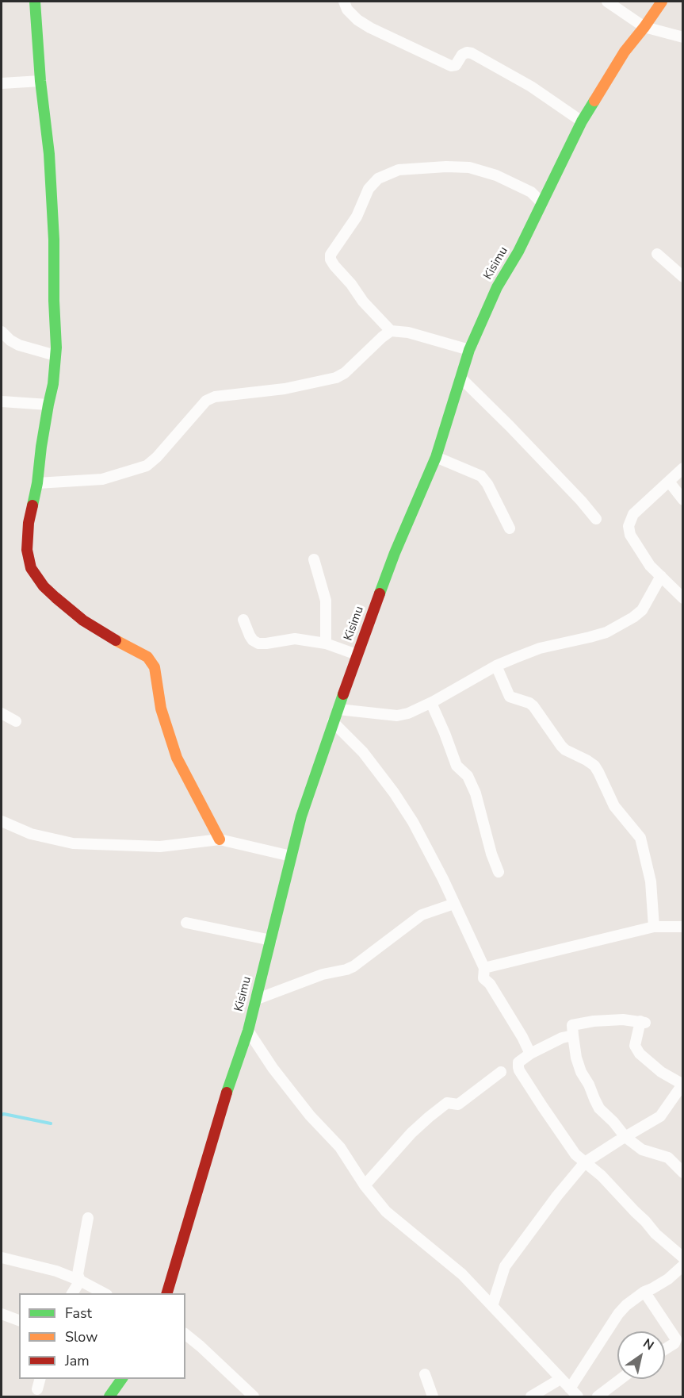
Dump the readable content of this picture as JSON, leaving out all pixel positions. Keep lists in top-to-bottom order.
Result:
{
  "streets": {
    "street": ["Kisimu"]
  },
  "legend": ["Fast", "Slow", "Jam"],
  "north": "top right"
}
